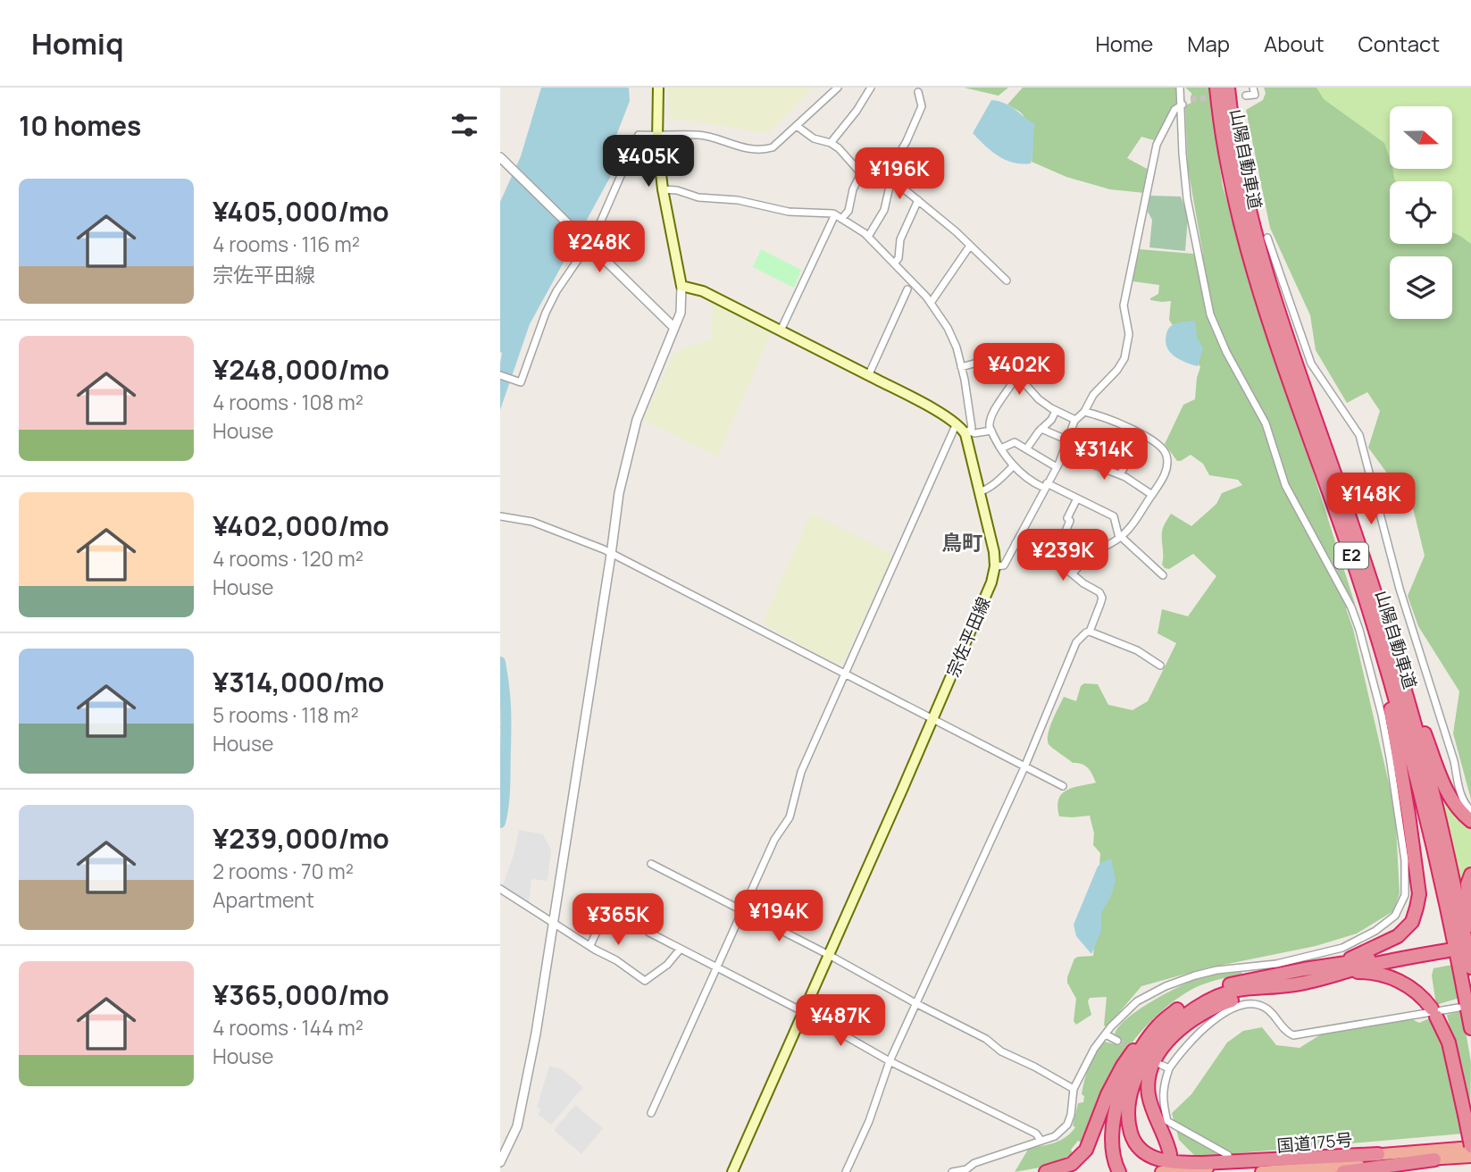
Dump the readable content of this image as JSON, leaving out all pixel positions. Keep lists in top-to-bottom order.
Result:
{
  "streets": {
    "highway": ["山陽自動車道", "E2", "国道175号"],
    "main road": ["宗佐平田線"]
  },
  "districts": ["鳥町"],
  "north": "right",
  "page": {
    "header": "Homiq",
    "nav": [
      "Home",
      "Map",
      "About",
      "Contact"
    ],
    "heading": "10 homes",
    "price": [
      "¥405K",
      "¥196K",
      "¥248K",
      "¥402K",
      "¥314K",
      "¥148K",
      "¥239K",
      "¥194K",
      "¥365K",
      "¥487K"
    ],
    "list": [
      {
        "name": "¥405,000/mo",
        "note": "4 rooms · 116 m² · 宗佐平田線"
      },
      {
        "name": "¥248,000/mo",
        "note": "4 rooms · 108 m² · House"
      },
      {
        "name": "¥402,000/mo",
        "note": "4 rooms · 120 m² · House"
      },
      {
        "name": "¥314,000/mo",
        "note": "5 rooms · 118 m² · House"
      },
      {
        "name": "¥239,000/mo",
        "note": "2 rooms · 70 m² · Apartment"
      },
      {
        "name": "¥365,000/mo",
        "note": "4 rooms · 144 m² · House"
      }
    ]
  }
}
